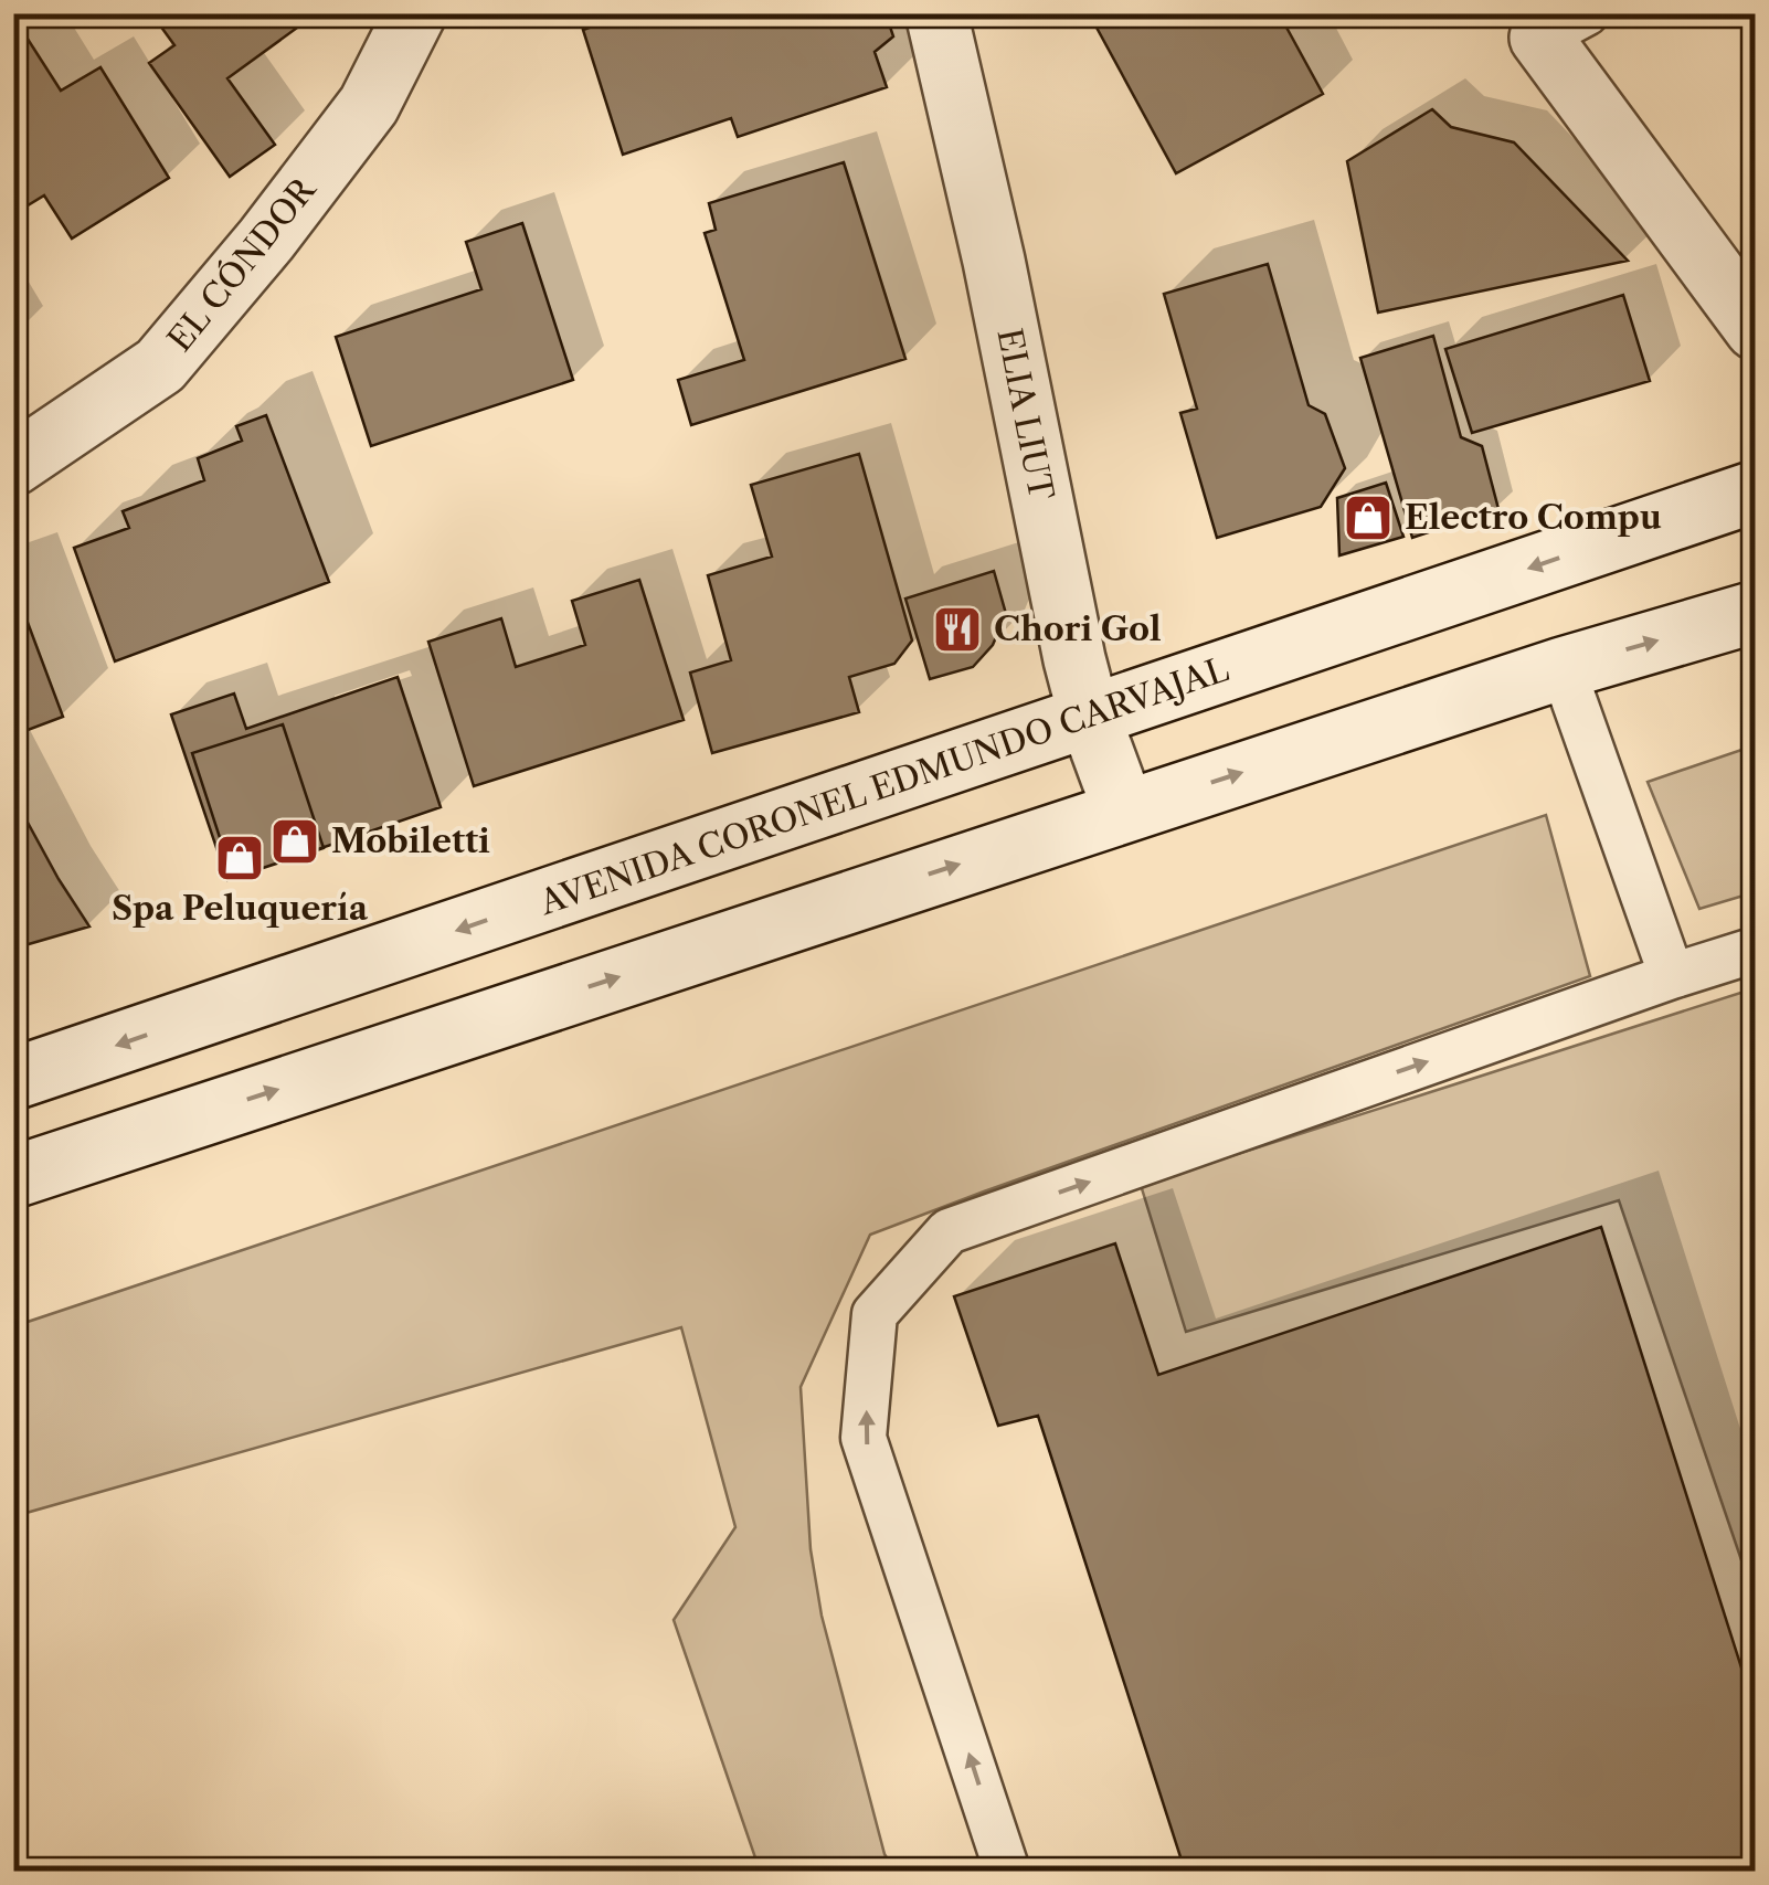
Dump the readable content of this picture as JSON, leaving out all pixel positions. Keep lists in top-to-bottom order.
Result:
{
  "streets": {
    "main road": ["EL CÓNDOR", "ELIA LIUT", "AVENIDA CORONEL EDMUNDO CARVAJAL"]
  },
  "crossings": [
    ["ELIA LIUT", "AVENIDA CORONEL EDMUNDO CARVAJAL"]
  ],
  "places": {
    "shop": ["Electro Compu", "Mobiletti", "Spa Peluquería"],
    "restaurant": ["Chori Gol"]
  }
}
